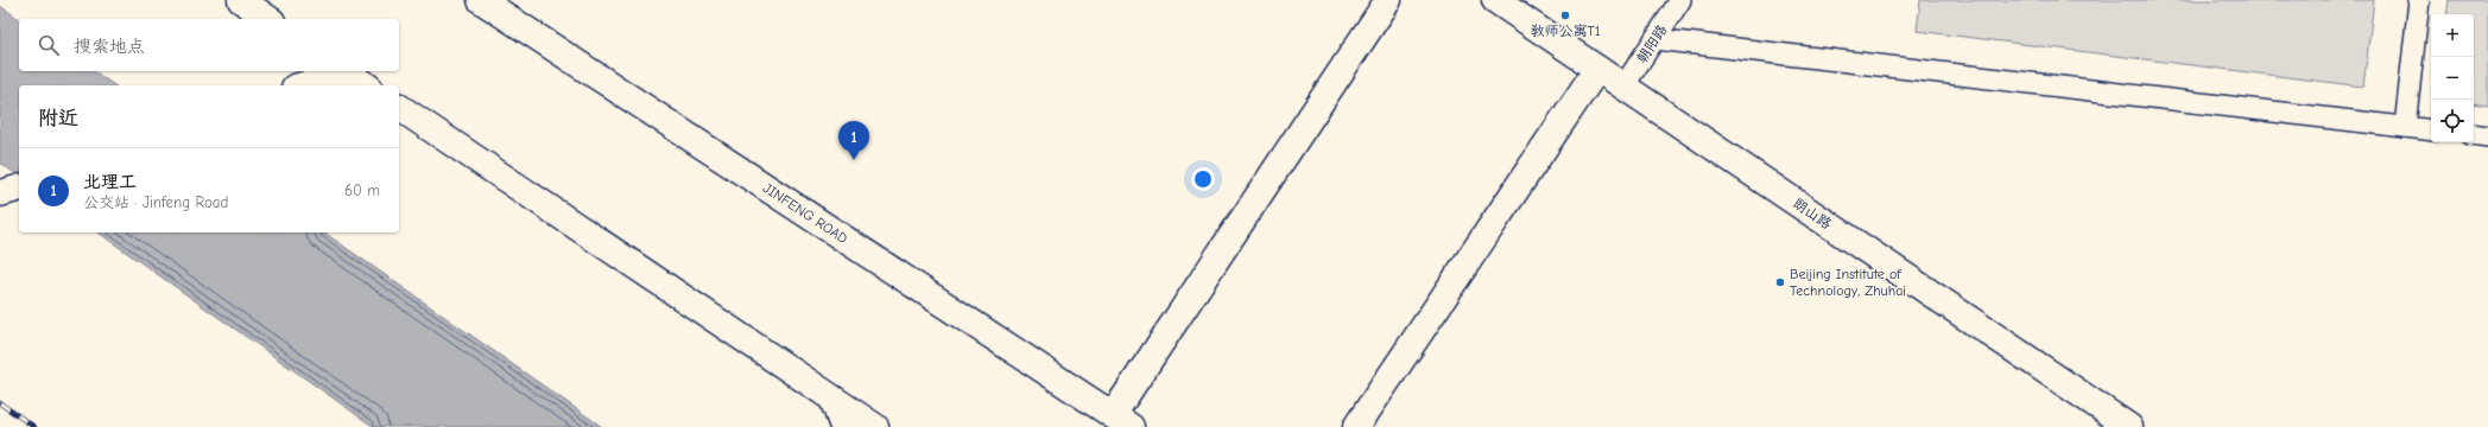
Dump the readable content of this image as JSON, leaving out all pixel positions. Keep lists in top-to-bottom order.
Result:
{
  "streets": {
    "main road": ["JINFENG ROAD", "朗山路"],
    "lane": ["朝阳路"]
  },
  "crossings": [
    ["朝阳路", "朗山路"]
  ],
  "places": ["教师公寓T1", "Beijing Institute of Technology, Zhuhai"],
  "page": {
    "map_buttons": ["+", "−"],
    "search": "搜索地点",
    "heading": "附近",
    "pins": "1",
    "list": [
      {
        "mark": "1",
        "name": "北理工",
        "note": "公交站 · Jinfeng Road",
        "value": "60 m"
      }
    ]
  }
}
